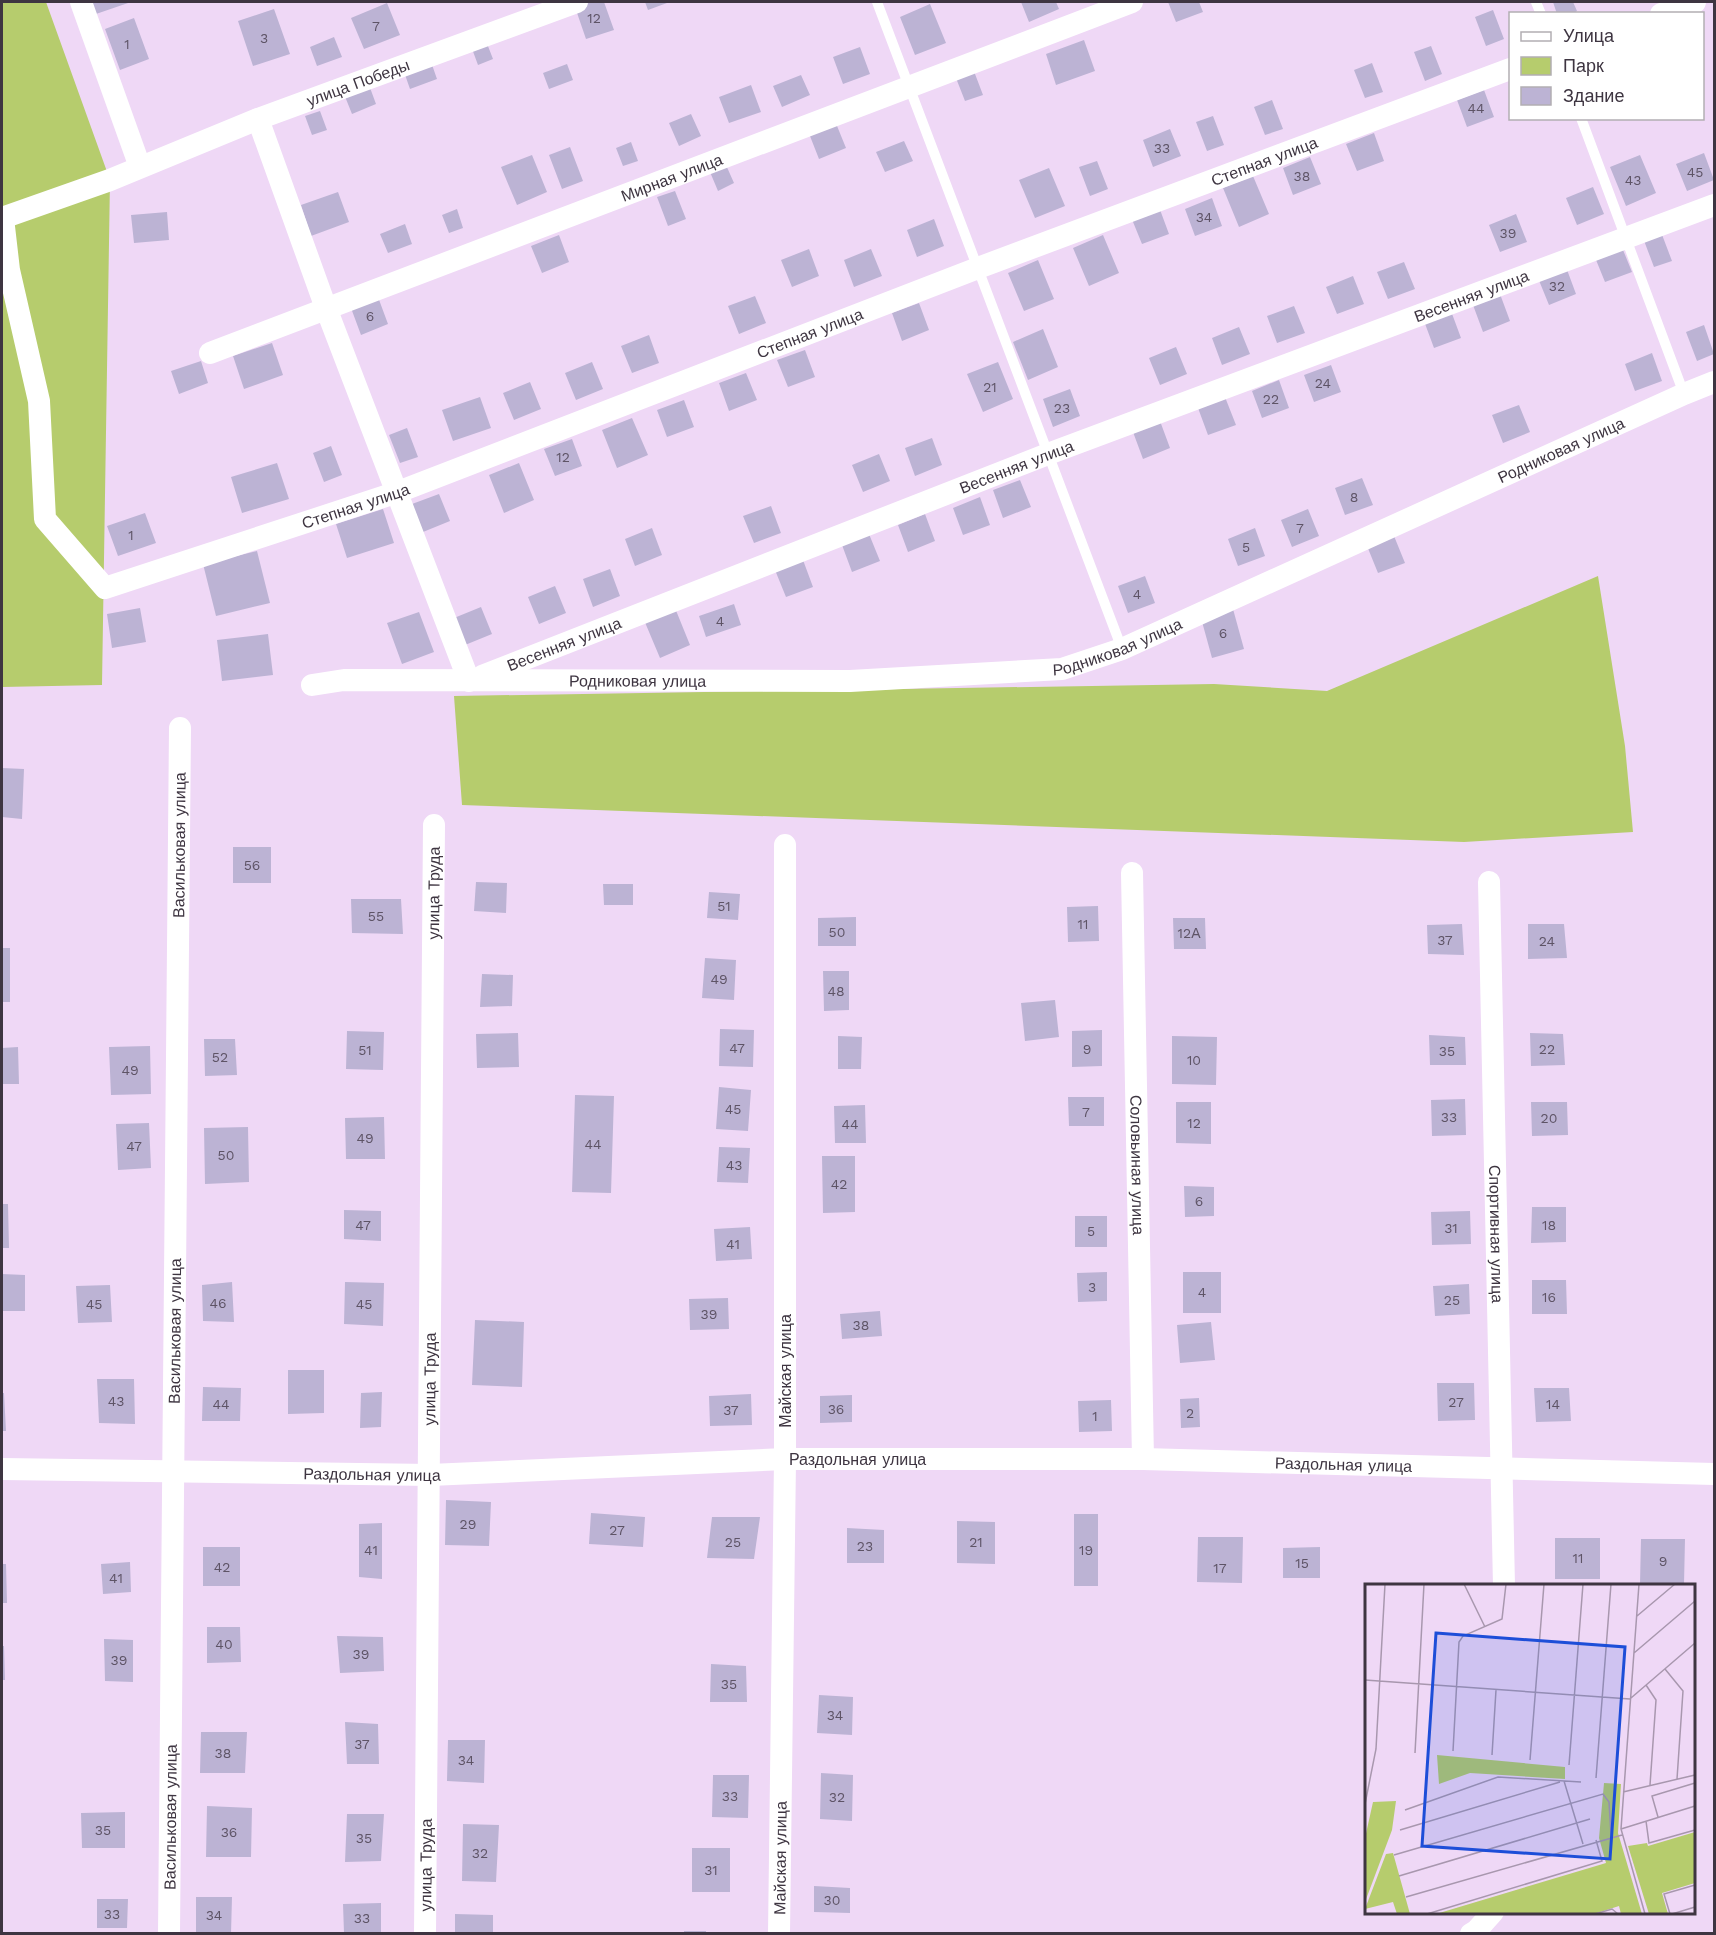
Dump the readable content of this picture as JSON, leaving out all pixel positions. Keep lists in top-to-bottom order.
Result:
{
  "streets": {
    "street": [
      "улица Победы",
      "Степная улица",
      "Мирная улица",
      "Весенняя улица",
      "Родниковая улица",
      "Васильковая улица",
      "улица Труда",
      "Соловьиная улица",
      "Спортивная улица",
      "Майская улица",
      "Раздольная улица"
    ]
  },
  "crossings": [
    ["улица Победы", "Степная улица"],
    ["Весенняя улица", "Родниковая улица"],
    ["Васильковая улица", "Раздольная улица"],
    ["улица Труда", "Раздольная улица"],
    ["Соловьиная улица", "Раздольная улица"],
    ["Спортивная улица", "Раздольная улица"],
    ["Майская улица", "Раздольная улица"]
  ],
  "house_numbers": [
    "12",
    "7",
    "3",
    "1",
    "44",
    "33",
    "45",
    "38",
    "43",
    "34",
    "39",
    "32",
    "6",
    "24",
    "21",
    "22",
    "23",
    "12",
    "8",
    "7",
    "1",
    "5",
    "4",
    "4",
    "6",
    "56",
    "51",
    "55",
    "11",
    "50",
    "12А",
    "37",
    "24",
    "49",
    "48",
    "47",
    "9",
    "22",
    "51",
    "35",
    "52",
    "10",
    "49",
    "45",
    "7",
    "33",
    "20",
    "12",
    "44",
    "49",
    "44",
    "47",
    "50",
    "43",
    "42",
    "6",
    "47",
    "18",
    "31",
    "5",
    "41",
    "3",
    "4",
    "16",
    "25",
    "46",
    "45",
    "45",
    "39",
    "38",
    "43",
    "27",
    "44",
    "14",
    "36",
    "37",
    "2",
    "1",
    "29",
    "27",
    "25",
    "21",
    "23",
    "41",
    "19",
    "11",
    "9",
    "15",
    "42",
    "17",
    "41",
    "40",
    "39",
    "39",
    "35",
    "34",
    "37",
    "38",
    "34",
    "33",
    "32",
    "35",
    "36",
    "35",
    "32",
    "31",
    "30",
    "33",
    "34",
    "33"
  ],
  "legend": ["Улица", "Парк", "Здание"]
}
